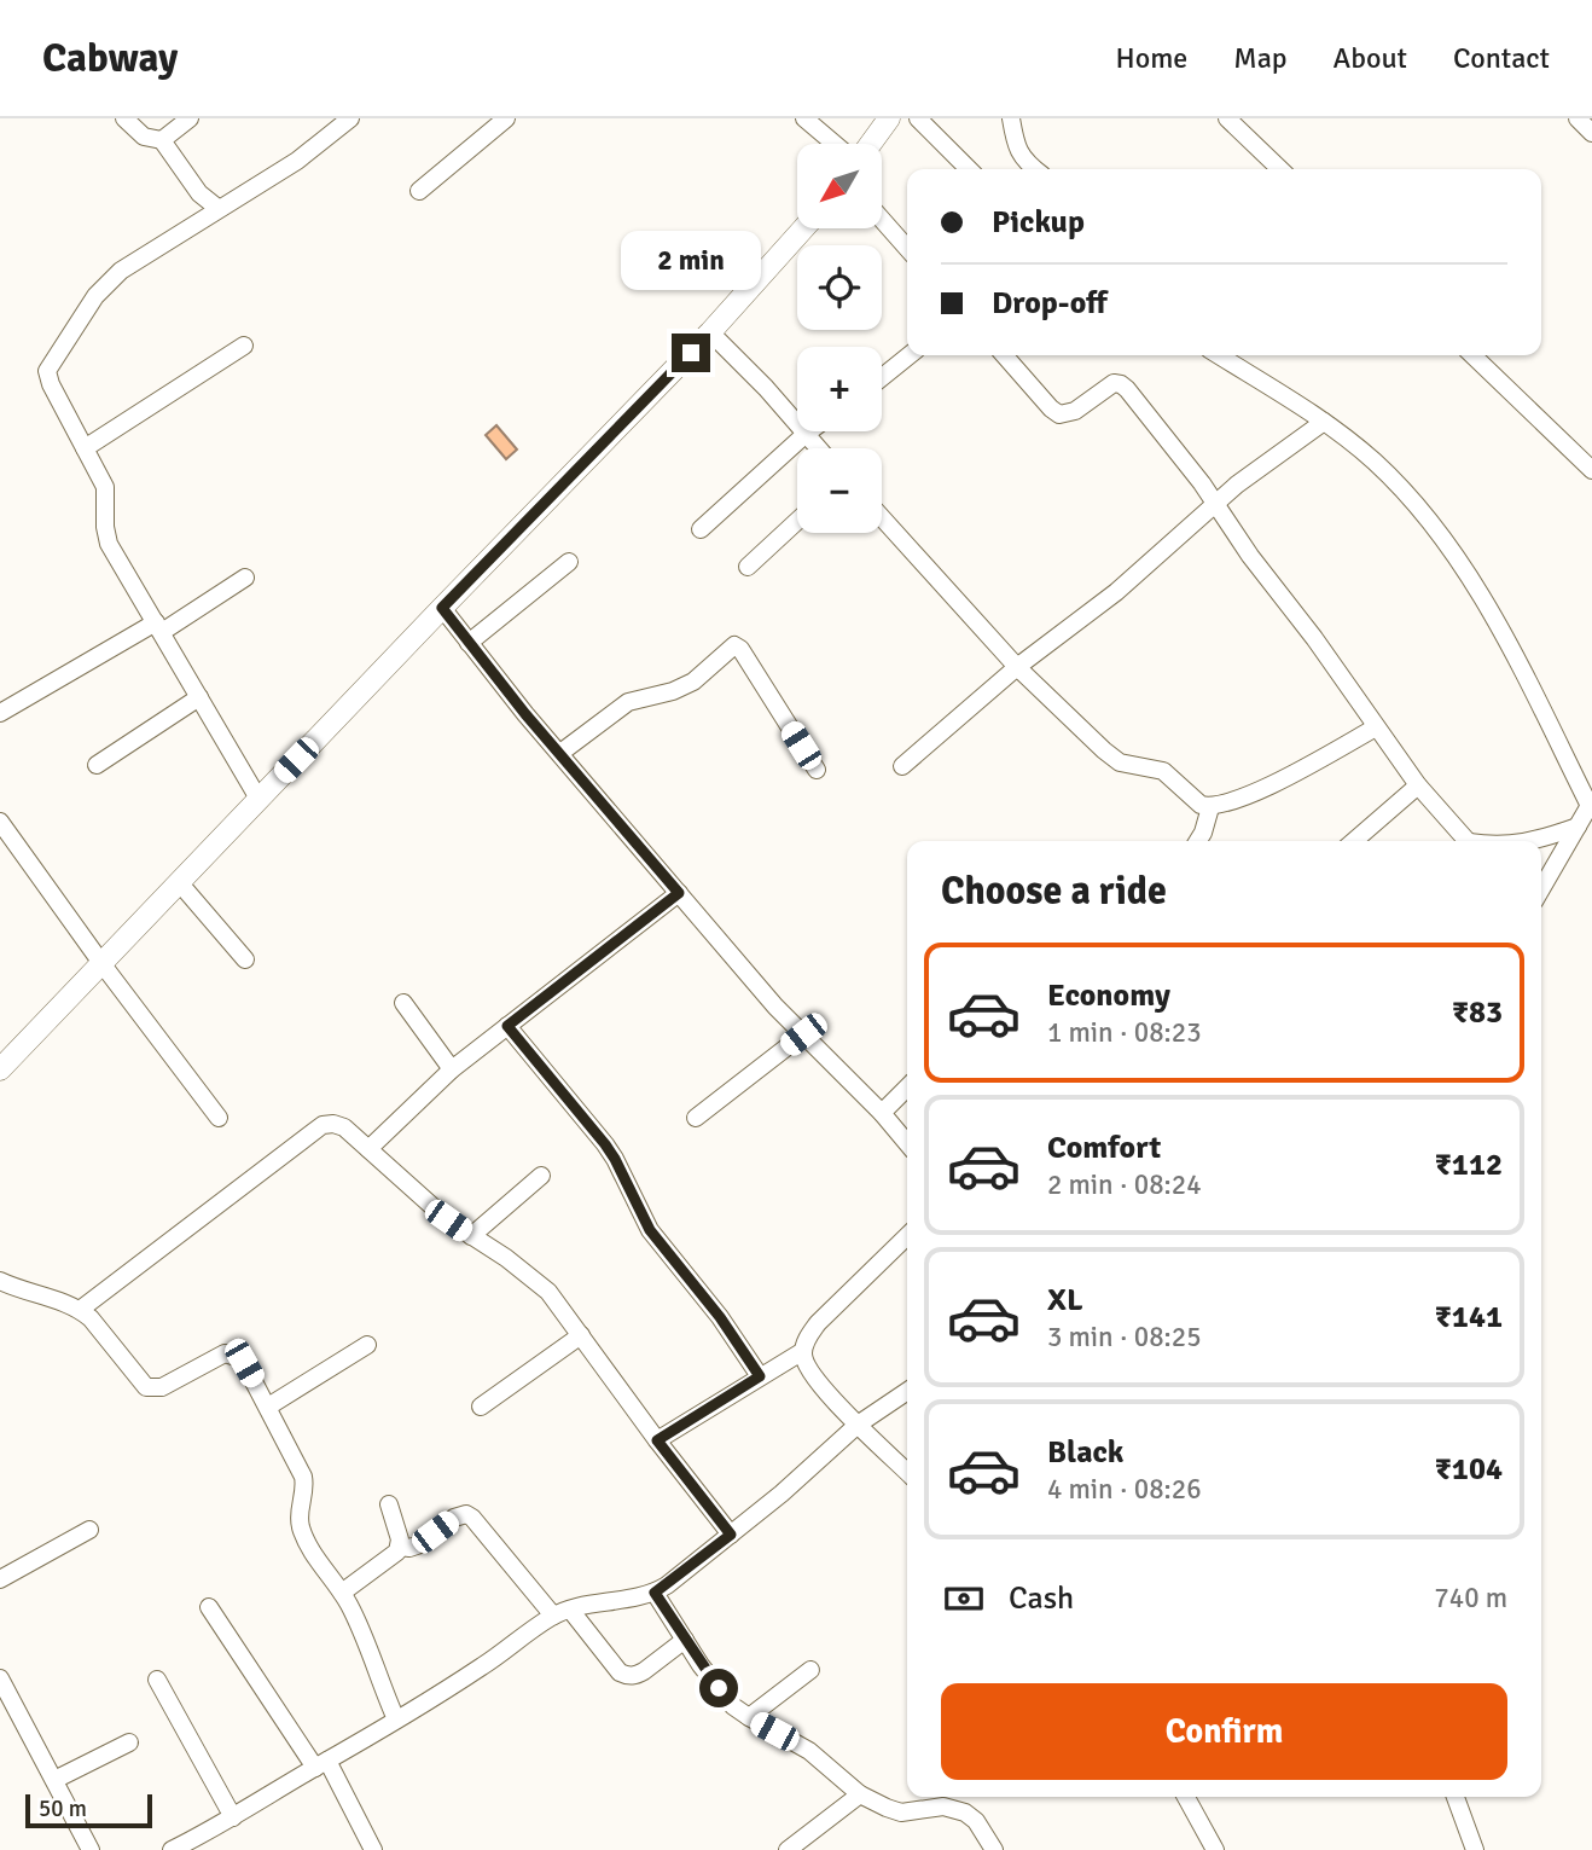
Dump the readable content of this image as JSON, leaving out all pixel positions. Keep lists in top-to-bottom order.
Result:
{
  "scale_bar": "50 m",
  "north": "bottom left",
  "page": {
    "header": "Cabway",
    "nav": [
      "Home",
      "Map",
      "About",
      "Contact"
    ],
    "map_buttons": ["+", "−"],
    "banner": ["Pickup", "Drop-off"],
    "bubble": "2 min",
    "heading": "Choose a ride",
    "list": [
      {
        "name": "Economy",
        "note": "1 min · 08:23",
        "value": "₹83"
      },
      {
        "name": "Comfort",
        "note": "2 min · 08:24",
        "value": "₹112"
      },
      {
        "name": "XL",
        "note": "3 min · 08:25",
        "value": "₹141"
      },
      {
        "name": "Black",
        "note": "4 min · 08:26",
        "value": "₹104"
      }
    ],
    "pay": ["Cash", "740 m"],
    "buttons": "Confirm",
    "scale": "50 m"
  }
}
